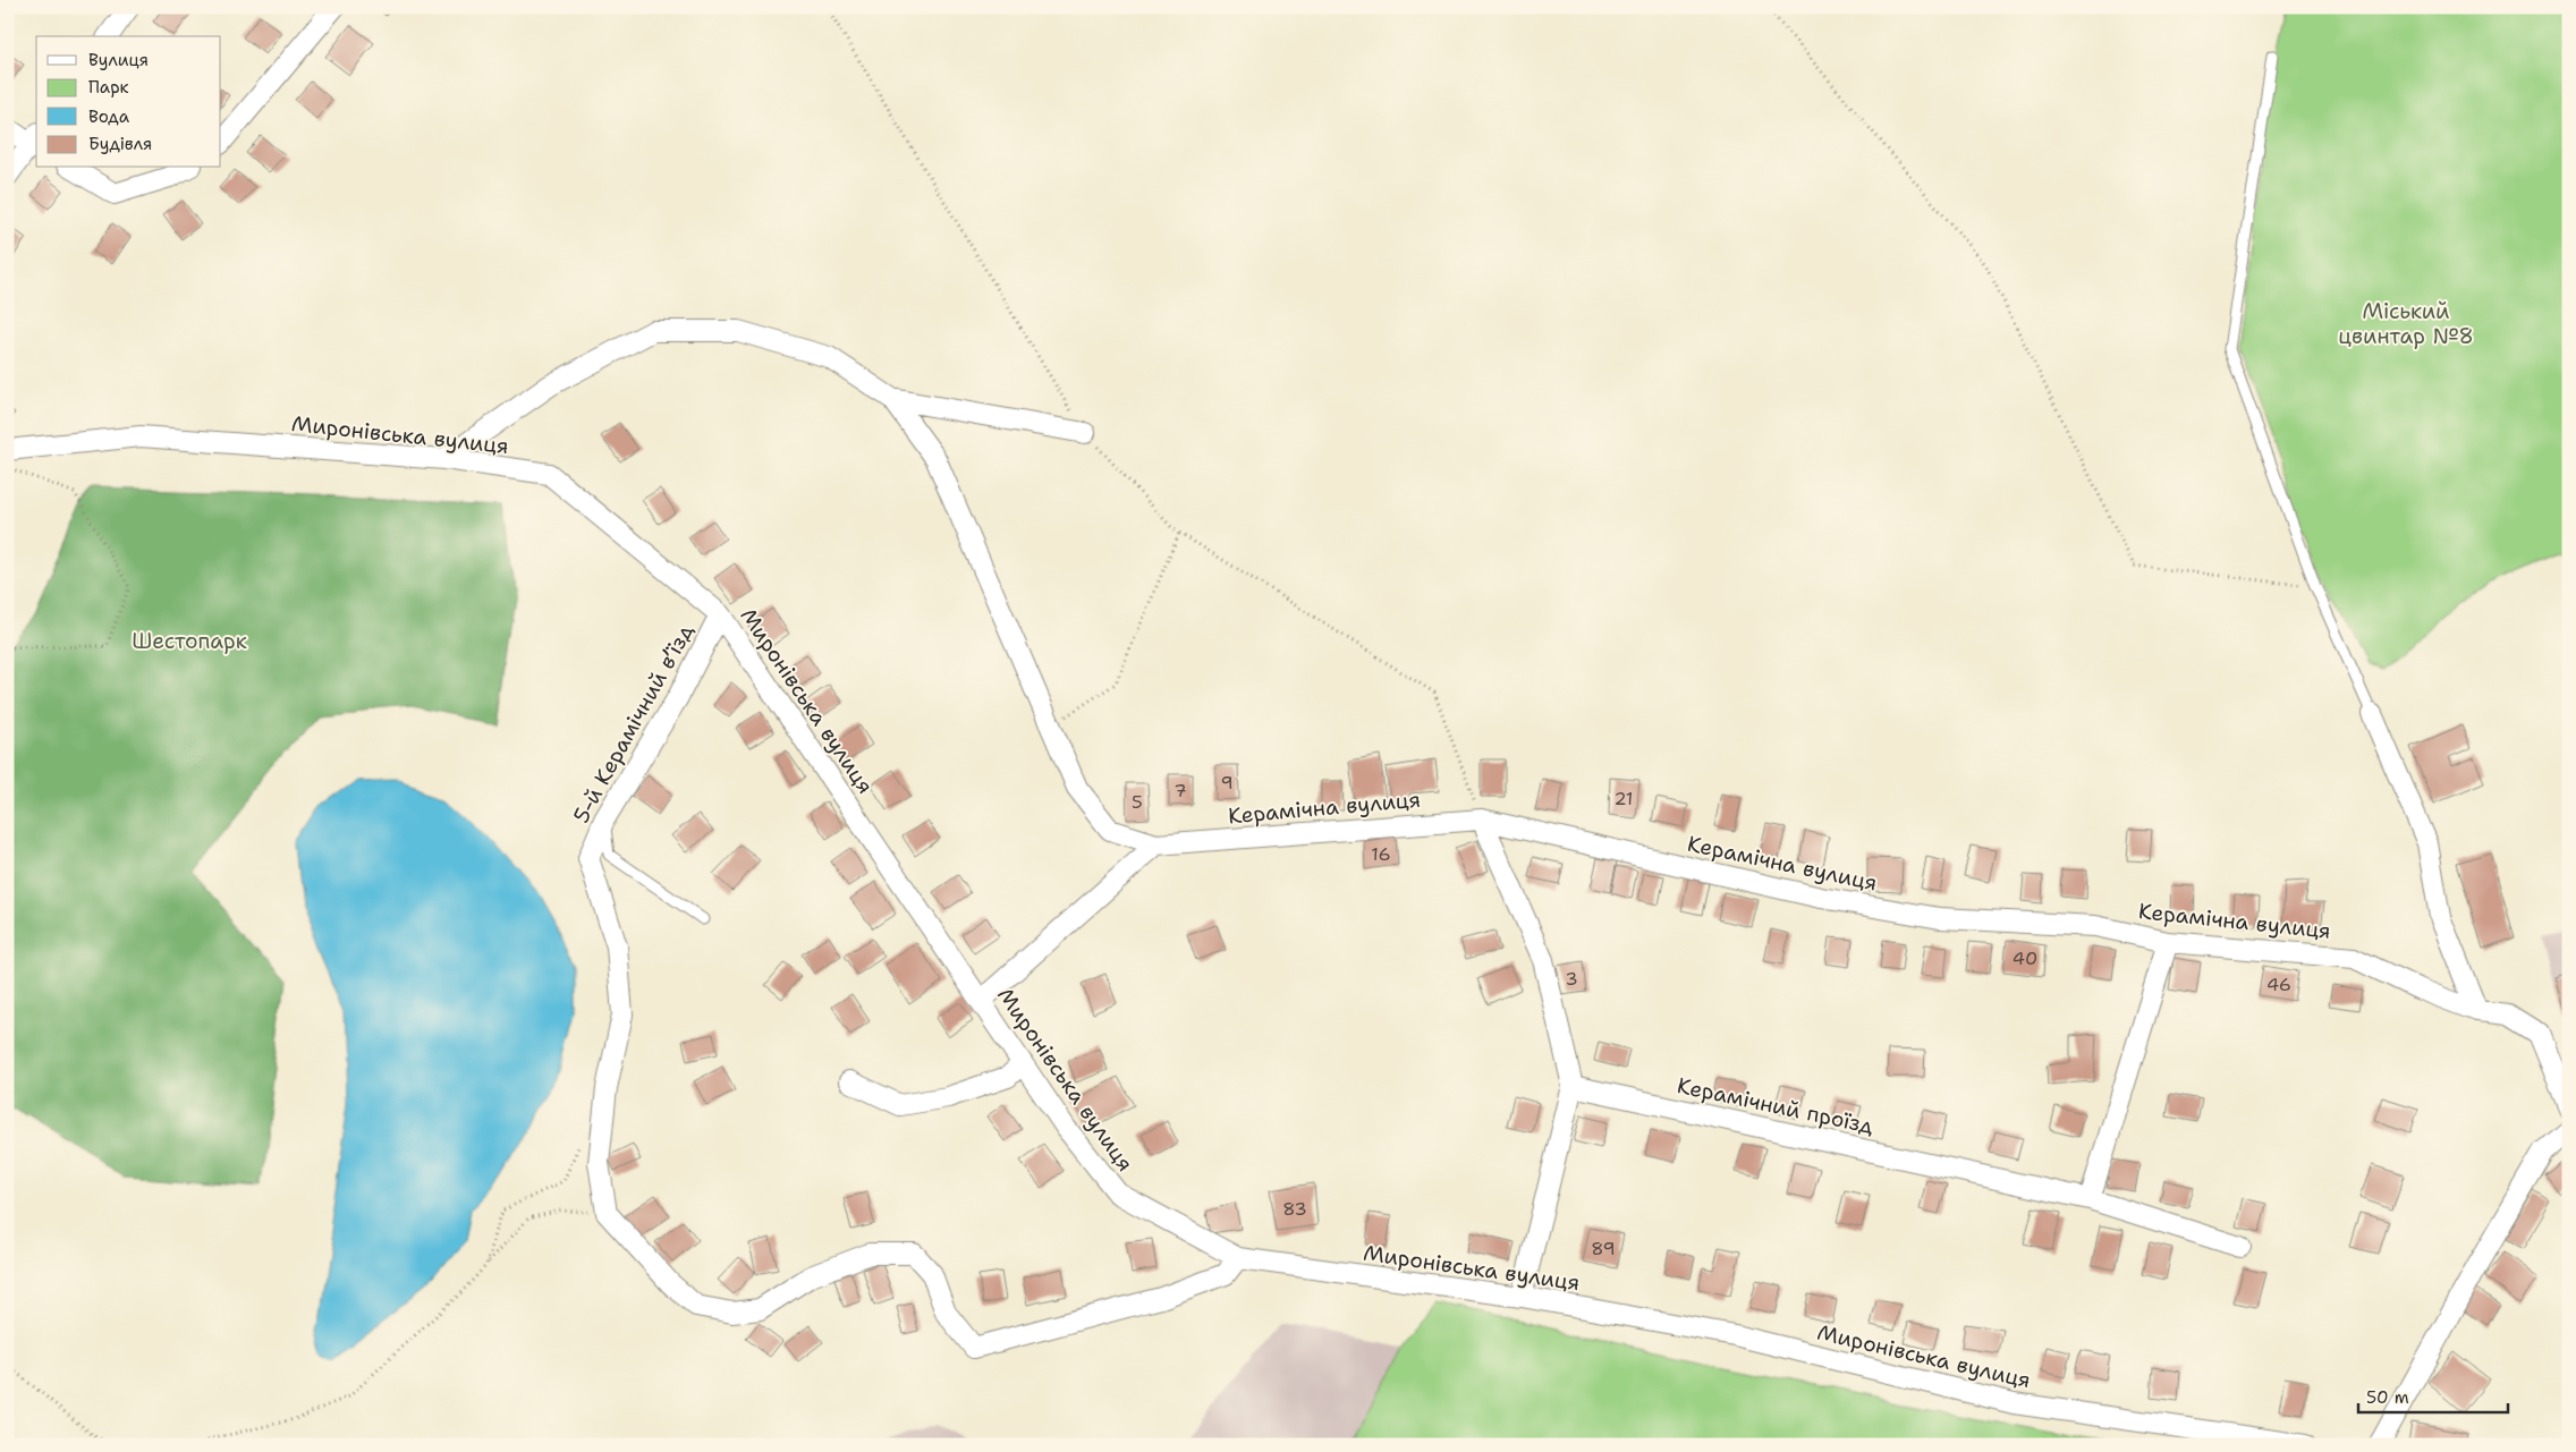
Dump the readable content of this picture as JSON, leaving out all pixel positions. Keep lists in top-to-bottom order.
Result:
{
  "streets": {
    "street": [
      "Миронівська вулиця",
      "5-й Керамічний в’їзд",
      "Керамічна вулиця",
      "Керамічний проїзд"
    ]
  },
  "crossings": [
    ["Миронівська вулиця", "5-й Керамічний в’їзд"]
  ],
  "parks": ["Міський цвинтар №8", "Шестопарк"],
  "house_numbers": [
    "9",
    "7",
    "21",
    "5",
    "16",
    "40",
    "3",
    "46",
    "83",
    "89"
  ],
  "legend": [
    "Вулиця",
    "Парк",
    "Вода",
    "Будівля"
  ],
  "scale_bar": "50 m"
}
